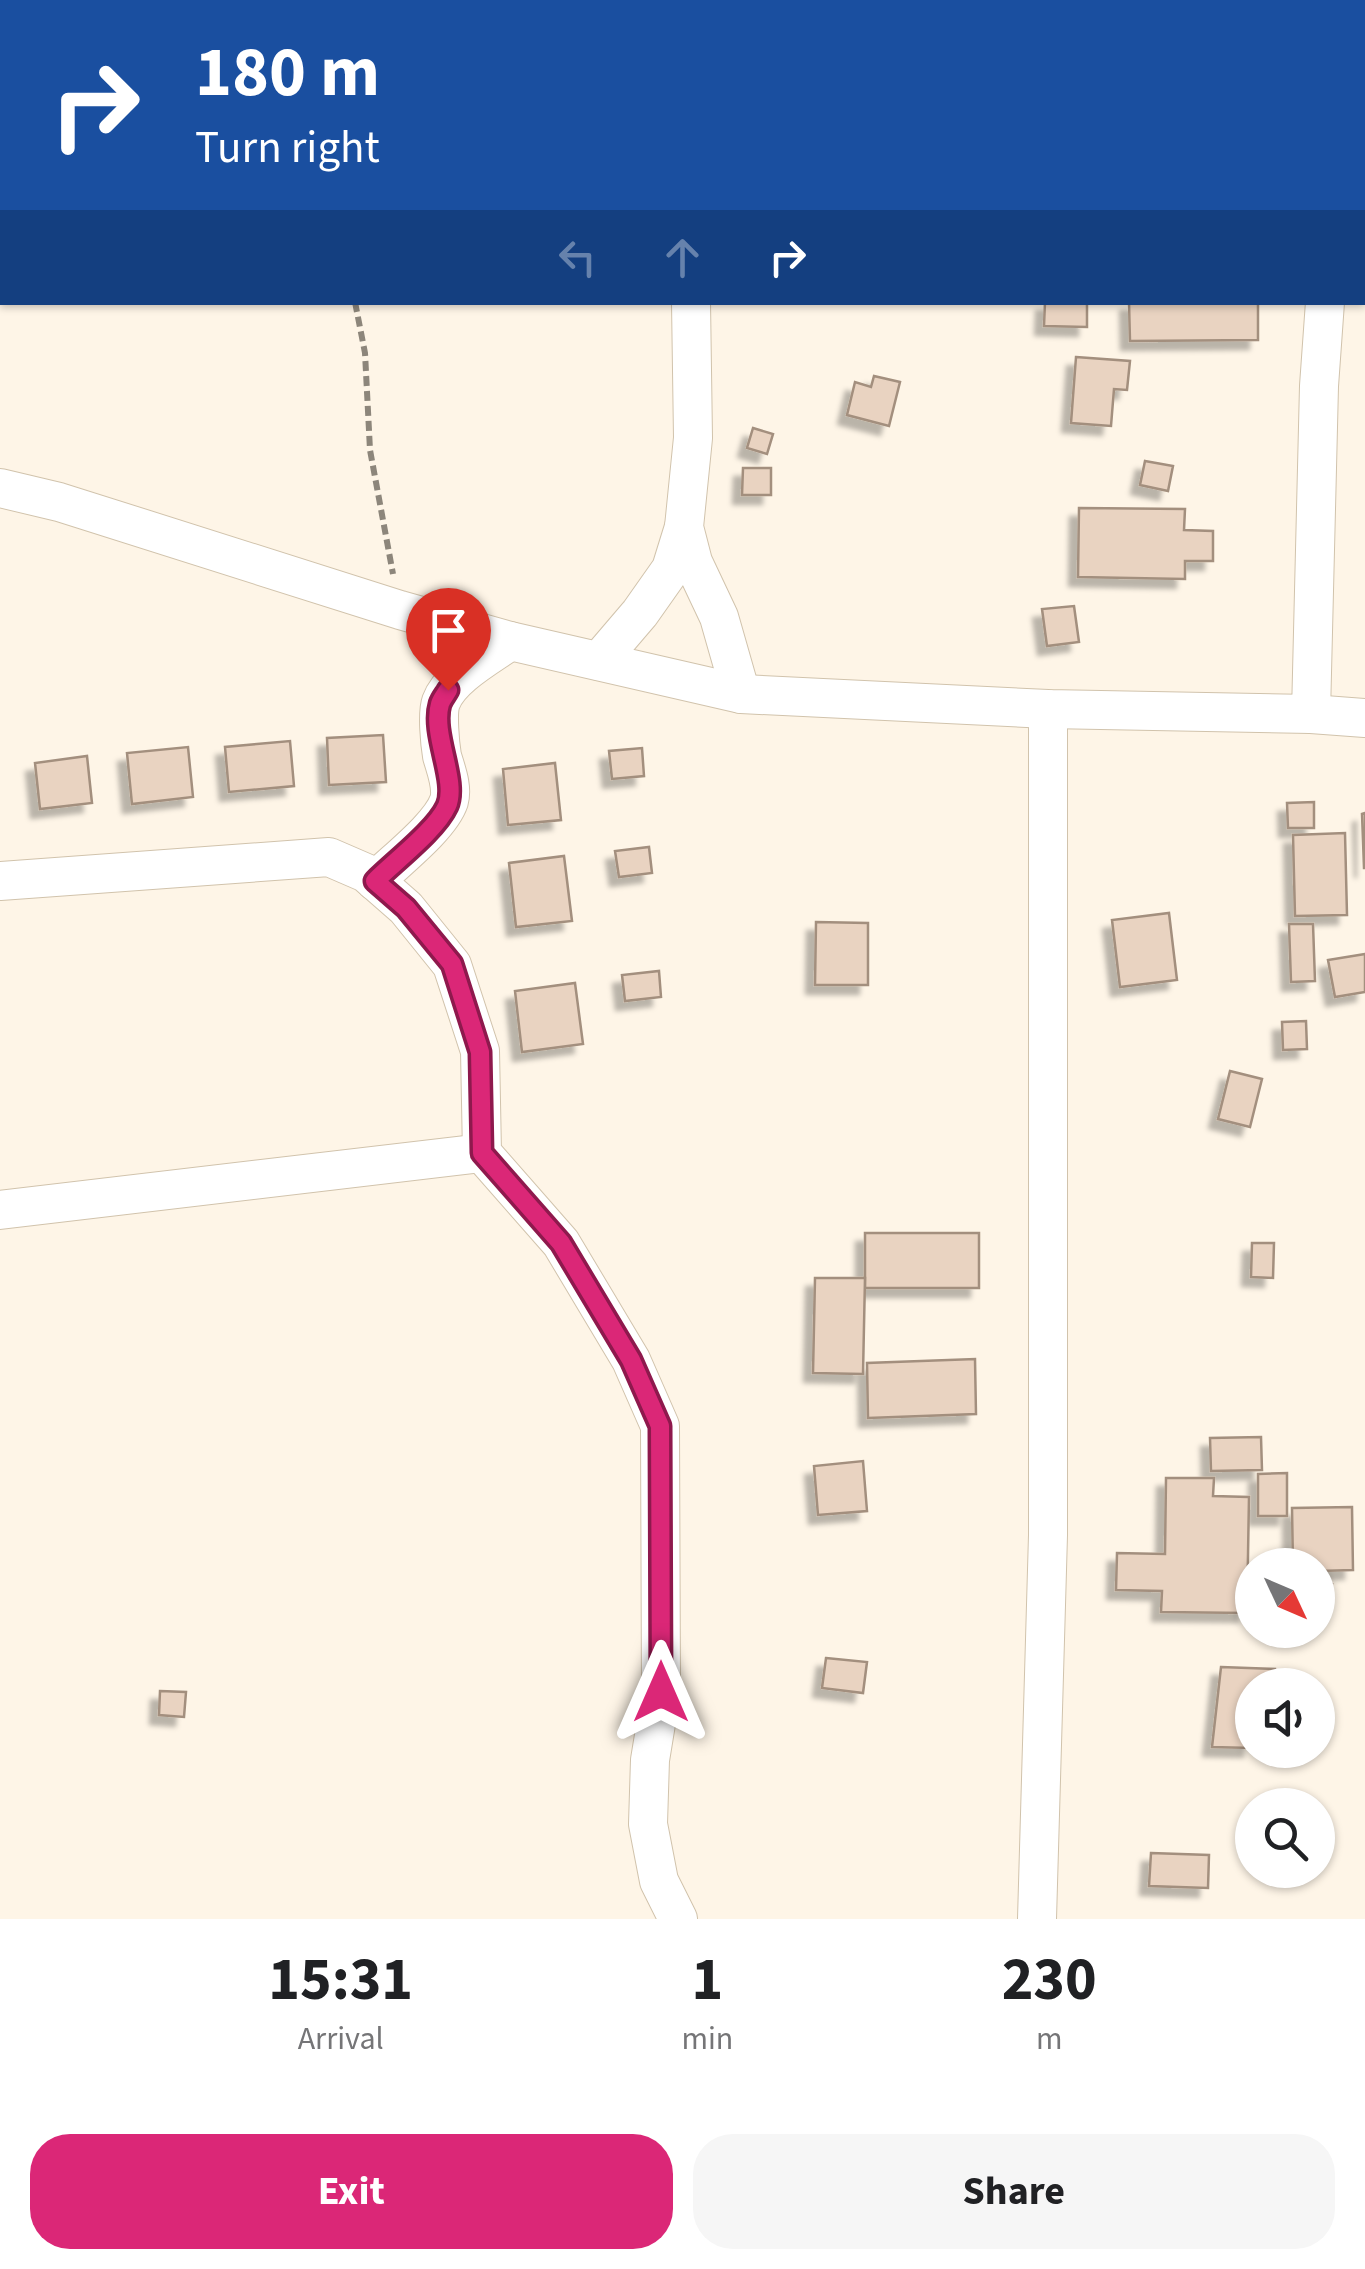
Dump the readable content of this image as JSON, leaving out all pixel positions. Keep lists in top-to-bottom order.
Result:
{
  "north": "bottom right",
  "page": {
    "turn": ["180 m", "Turn right"],
    "eta": [
      "15:31",
      "Arrival",
      "1",
      "min",
      "230",
      "m"
    ],
    "buttons": ["Exit", "Share"]
  }
}
